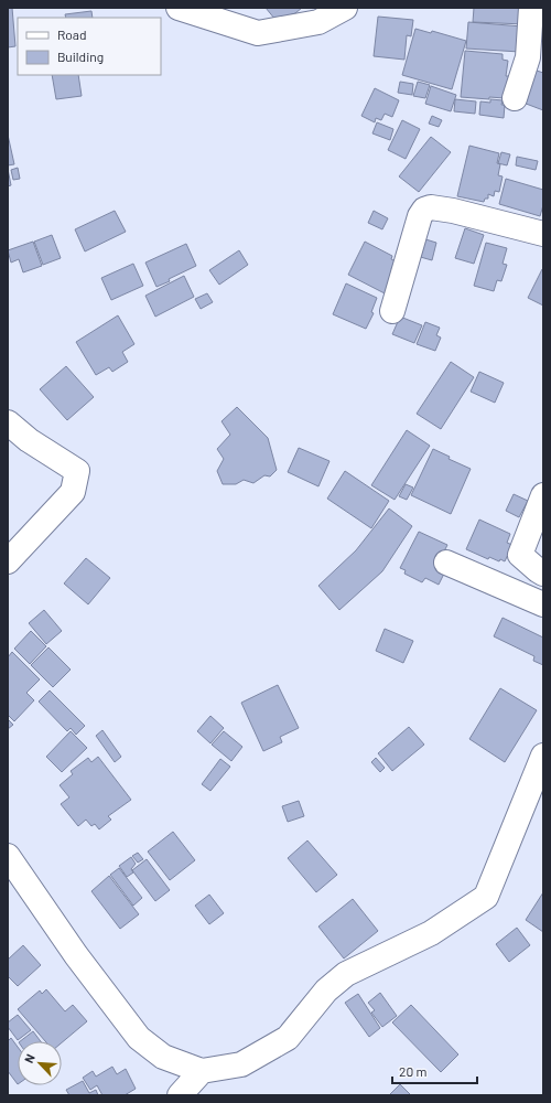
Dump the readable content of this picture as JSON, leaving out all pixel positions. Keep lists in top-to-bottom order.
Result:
{
  "legend": ["Road", "Building"],
  "scale_bar": "20 m",
  "north": "top left"
}
